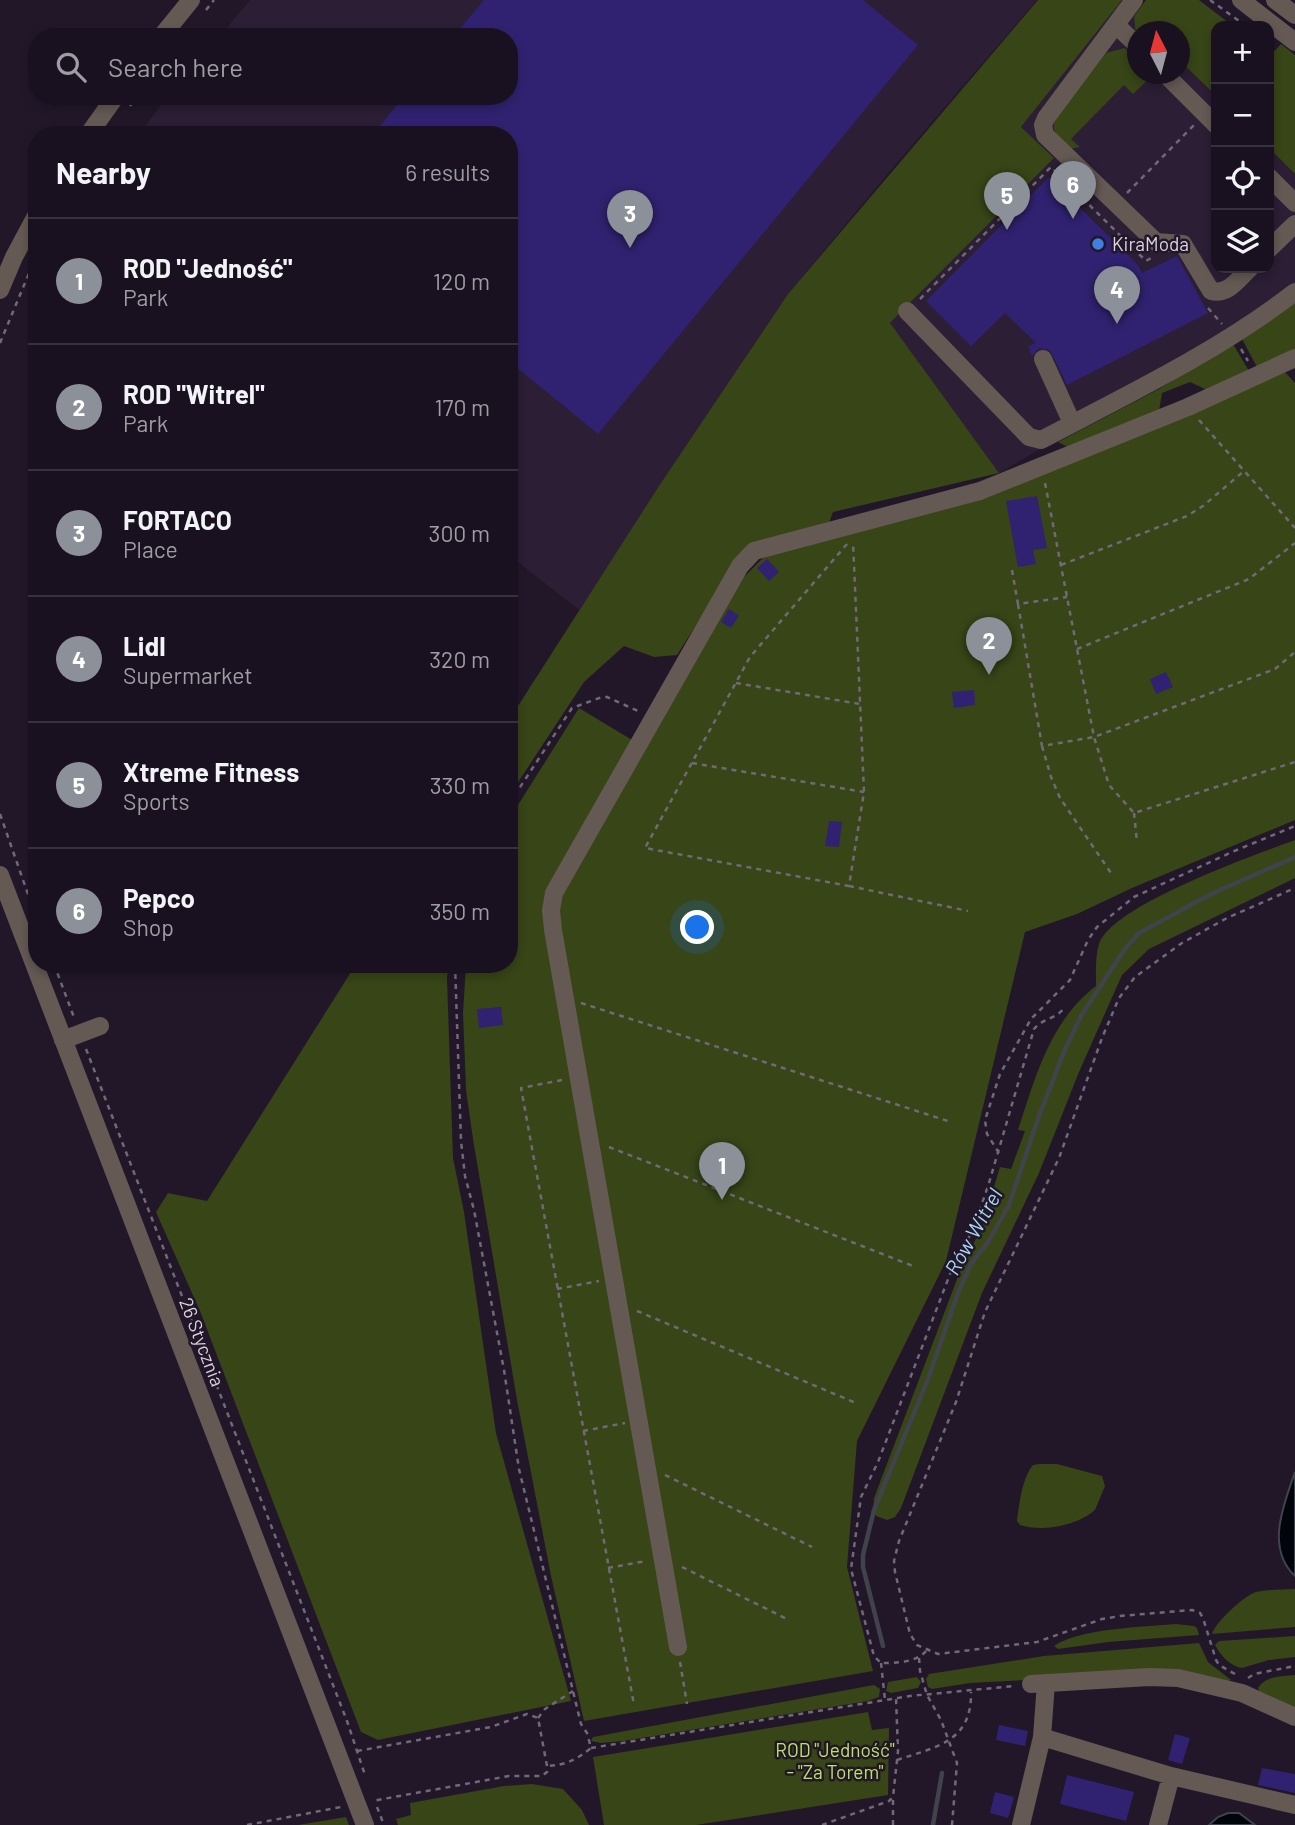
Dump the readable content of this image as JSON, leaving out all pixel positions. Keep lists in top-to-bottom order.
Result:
{
  "streets": {
    "street": ["26 Stycznia"]
  },
  "water": ["Rów Witrel"],
  "parks": ["ROD \"Jedność\" - \"Za Torem\""],
  "places": ["KiraModa"],
  "north": "top",
  "page": {
    "map_buttons": ["+", "−"],
    "search": "Search here",
    "heading": ["Nearby", "6 results"],
    "pins": [
      "6",
      "5",
      "3",
      "4",
      "2",
      "1"
    ],
    "list": [
      {
        "mark": "1",
        "name": "ROD \"Jedność\"",
        "note": "Park",
        "value": "120 m"
      },
      {
        "mark": "2",
        "name": "ROD \"Witrel\"",
        "note": "Park",
        "value": "170 m"
      },
      {
        "mark": "3",
        "name": "FORTACO",
        "note": "Place",
        "value": "300 m"
      },
      {
        "mark": "4",
        "name": "Lidl",
        "note": "Supermarket",
        "value": "320 m"
      },
      {
        "mark": "5",
        "name": "Xtreme Fitness",
        "note": "Sports",
        "value": "330 m"
      },
      {
        "mark": "6",
        "name": "Pepco",
        "note": "Shop",
        "value": "350 m"
      }
    ]
  }
}
